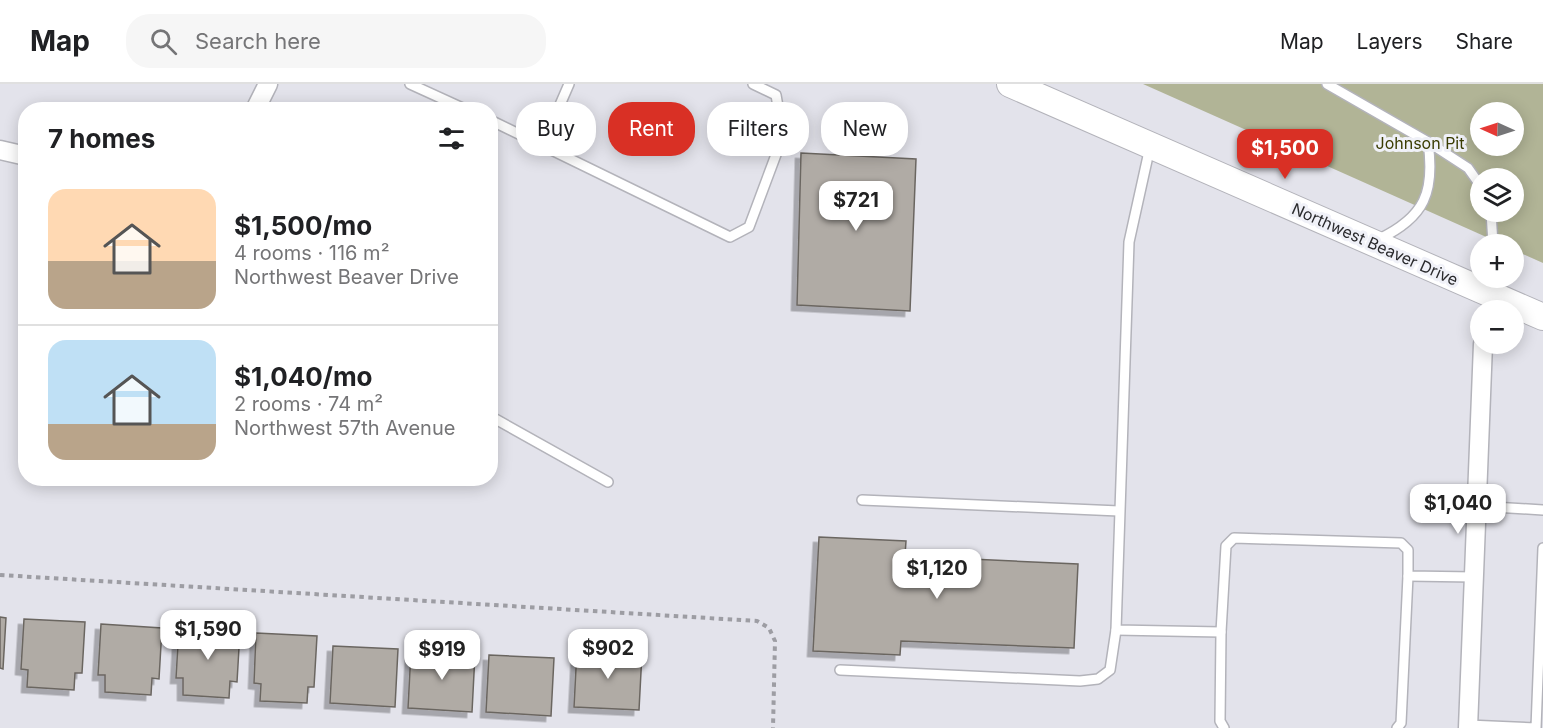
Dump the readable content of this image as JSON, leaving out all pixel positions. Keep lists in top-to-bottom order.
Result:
{
  "streets": {
    "main road": ["Northwest Beaver Drive"]
  },
  "parks": ["Johnson Pit"],
  "north": "left",
  "page": {
    "header": "Map",
    "search": "Search here",
    "nav": ["Map", "Layers", "Share"],
    "map_buttons": ["+", "−"],
    "chip": [
      "Buy",
      "Rent",
      "Filters",
      "New"
    ],
    "heading": "7 homes",
    "price": [
      "$1,500",
      "$721",
      "$1,040",
      "$1,120",
      "$1,590",
      "$902",
      "$919"
    ],
    "list": [
      {
        "name": "$1,500/mo",
        "note": "4 rooms · 116 m² · Northwest Beaver Drive"
      },
      {
        "name": "$1,040/mo",
        "note": "2 rooms · 74 m² · Northwest 57th Avenue"
      }
    ]
  }
}
